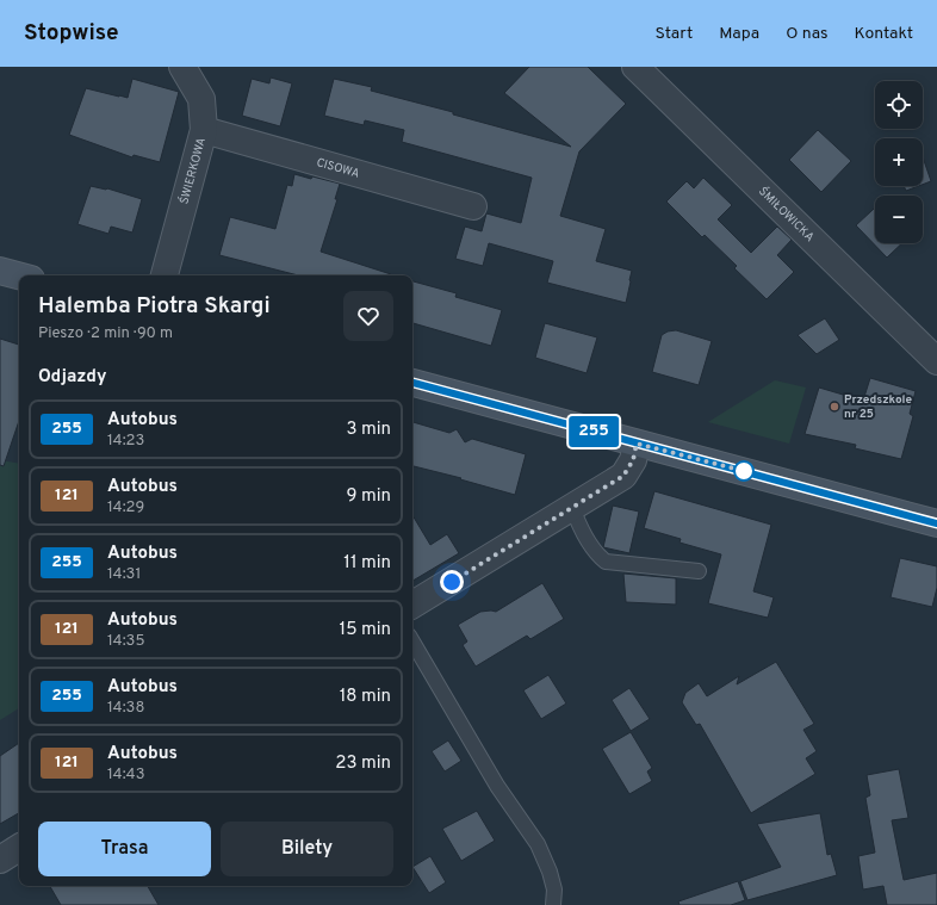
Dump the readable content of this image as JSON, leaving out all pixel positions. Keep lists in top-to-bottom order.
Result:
{
  "streets": {
    "street": ["CISOWA", "ŚWIERKOWA", "ŚMIŁOWICKA"]
  },
  "crossings": [
    ["CISOWA", "ŚWIERKOWA"]
  ],
  "places": ["Przedszkole nr 25"],
  "lines": ["bus line 255"],
  "page": {
    "header": "Stopwise",
    "nav": [
      "Start",
      "Mapa",
      "O nas",
      "Kontakt"
    ],
    "on_map": "255",
    "map_buttons": ["+", "−"],
    "heading": [
      ["Halemba Piotra Skargi", "Pieszo · 2 min · 90 m"],
      "Odjazdy"
    ],
    "list": [
      {
        "mark": "255",
        "name": "Autobus",
        "note": "14:23",
        "value": "3 min"
      },
      {
        "mark": "121",
        "name": "Autobus",
        "note": "14:29",
        "value": "9 min"
      },
      {
        "mark": "255",
        "name": "Autobus",
        "note": "14:31",
        "value": "11 min"
      },
      {
        "mark": "121",
        "name": "Autobus",
        "note": "14:35",
        "value": "15 min"
      },
      {
        "mark": "255",
        "name": "Autobus",
        "note": "14:38",
        "value": "18 min"
      },
      {
        "mark": "121",
        "name": "Autobus",
        "note": "14:43",
        "value": "23 min"
      }
    ],
    "buttons": ["Trasa", "Bilety"]
  }
}
